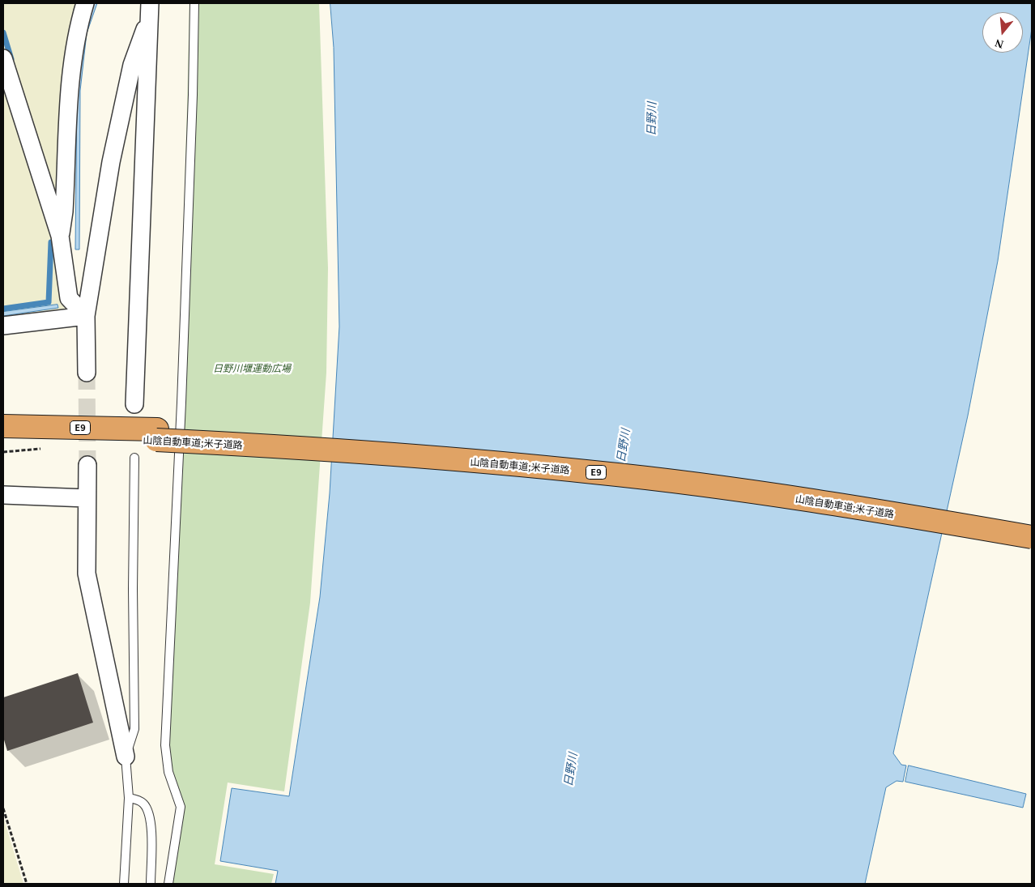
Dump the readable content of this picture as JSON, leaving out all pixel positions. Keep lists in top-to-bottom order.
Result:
{
  "streets": {
    "highway": ["E9", "山陰自動車道;米子道路"]
  },
  "water": ["日野川"],
  "parks": ["日野川堰運動広場"],
  "north": "bottom"
}
